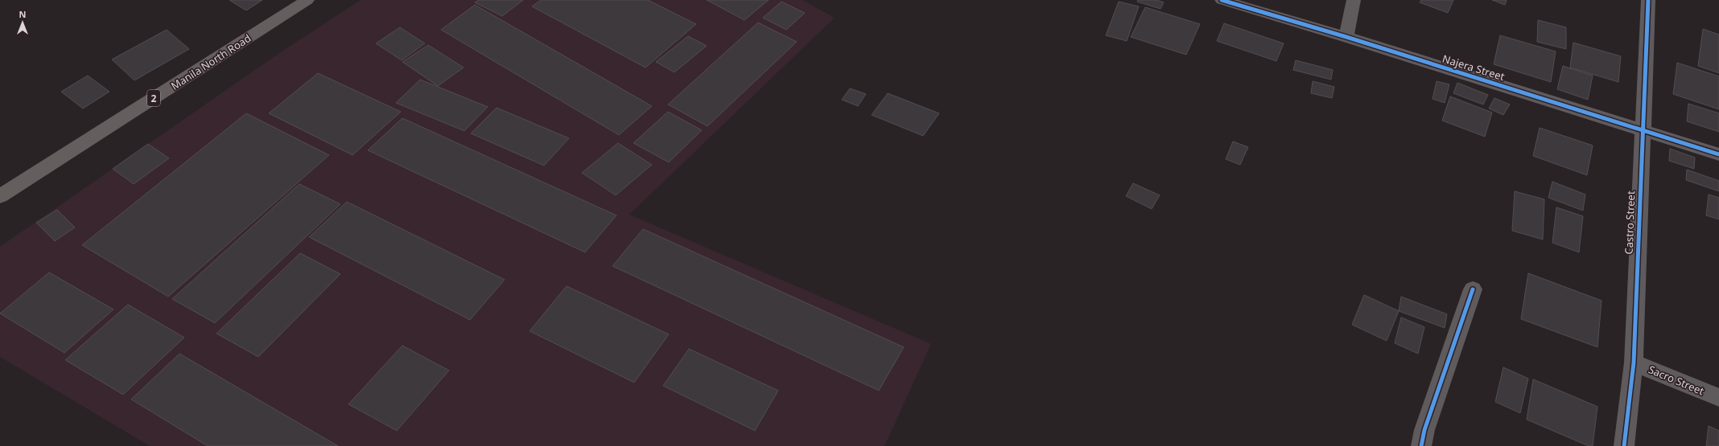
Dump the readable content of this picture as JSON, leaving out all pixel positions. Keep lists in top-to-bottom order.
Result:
{
  "streets": {
    "highway": ["Manila North Road", "2"],
    "street": ["Najera Street", "Castro Street", "Sacro Street"]
  },
  "crossings": [
    ["Najera Street", "Castro Street"],
    ["Castro Street", "Sacro Street"]
  ],
  "north": "top"
}
